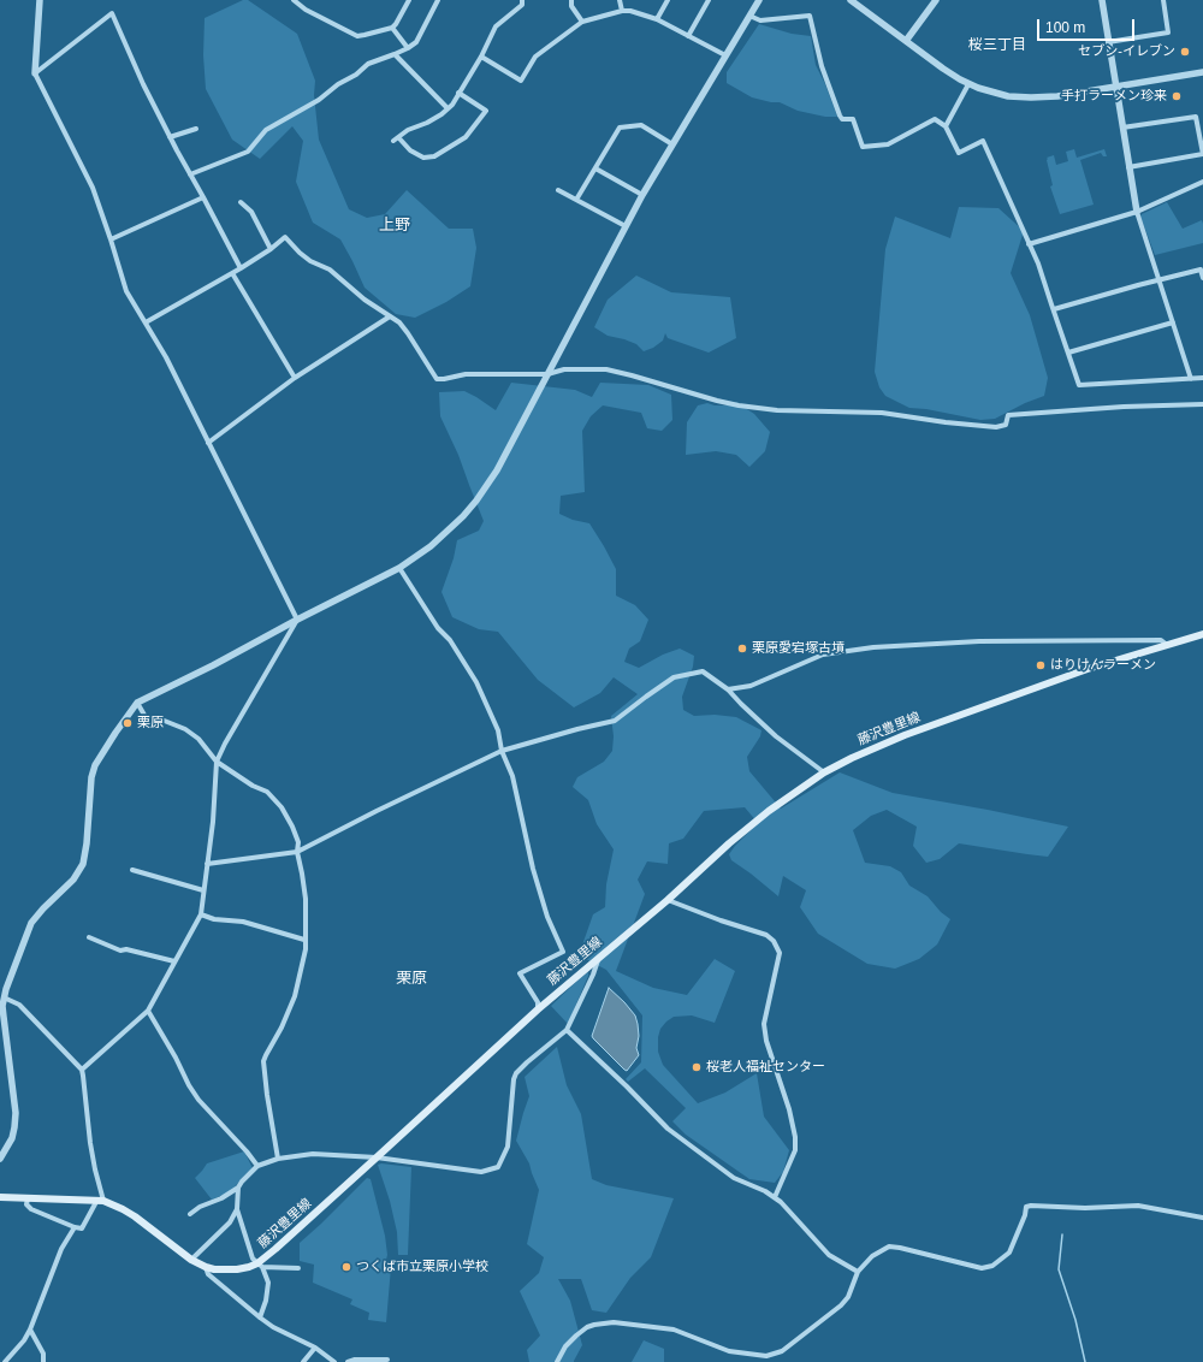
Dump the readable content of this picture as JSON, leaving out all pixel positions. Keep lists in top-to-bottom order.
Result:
{
  "streets": {
    "main road": ["藤沢豊里線"]
  },
  "districts": ["桜三丁目", "上野", "栗原"],
  "places": [
    "セブン-イレブン",
    "手打ラーメン珍来",
    "栗原愛宕塚古墳",
    "はりけんラーメン",
    "栗原",
    "桜老人福祉センター",
    "つくば市立栗原小学校"
  ],
  "scale_bar": "100 m"
}
